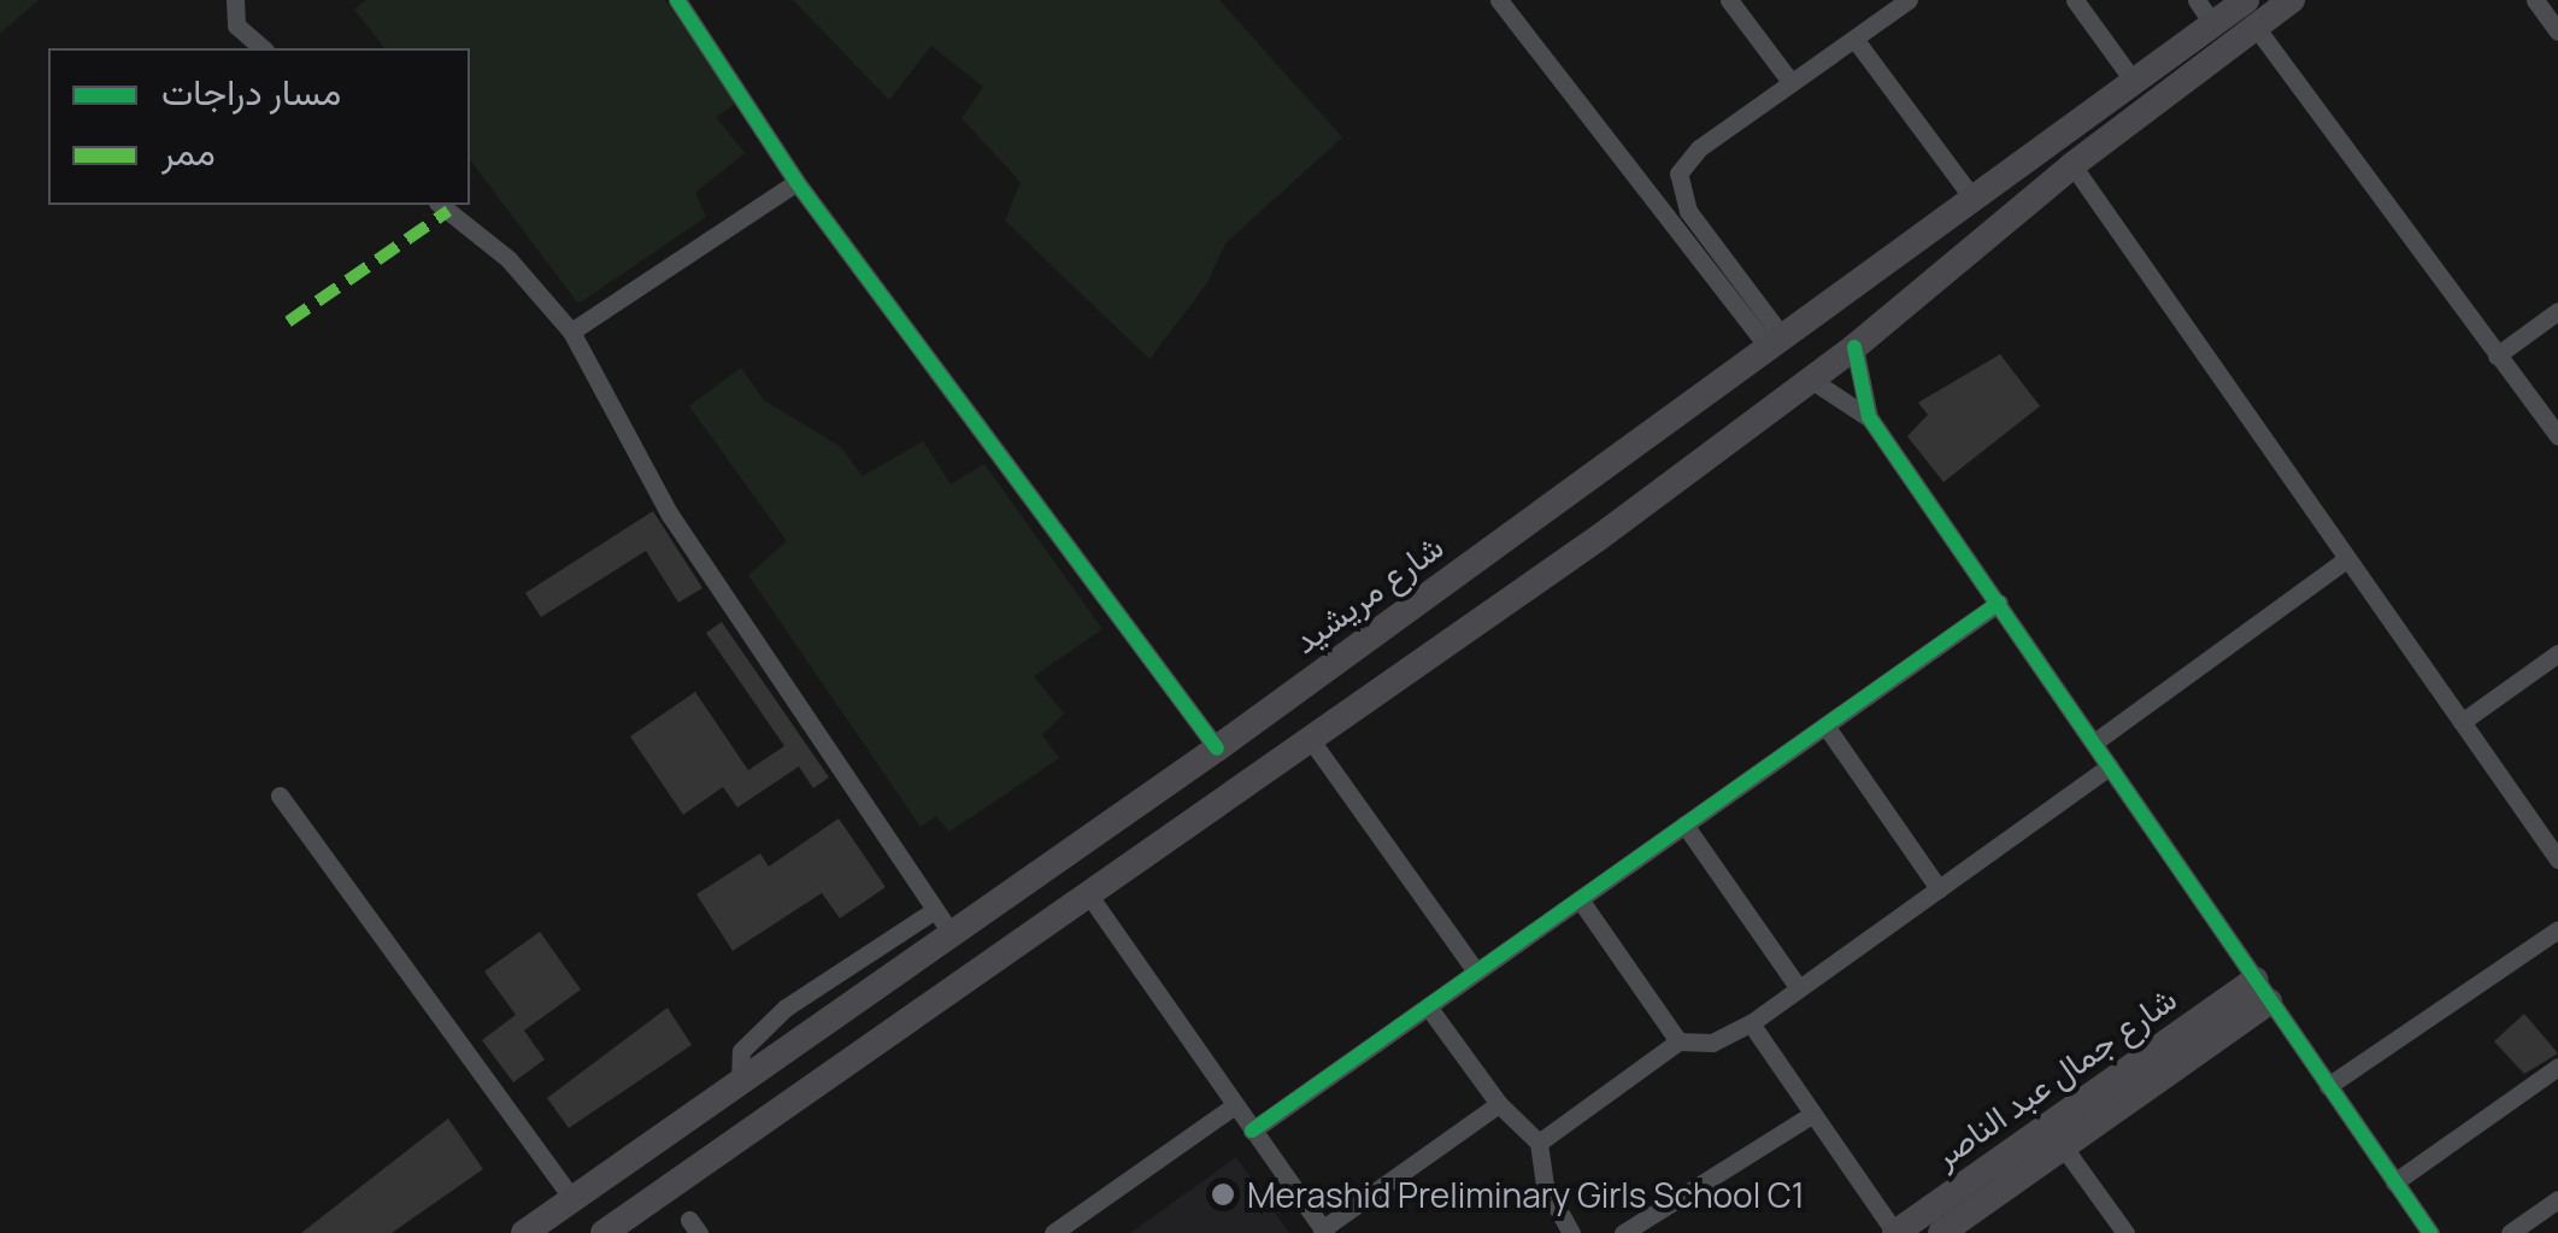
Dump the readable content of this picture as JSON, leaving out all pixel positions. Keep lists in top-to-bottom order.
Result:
{
  "streets": {
    "main road": ["شارع مريشيد", "شارع جمال عبد الناصر"]
  },
  "places": ["Merashid Preliminary Girls School C1"],
  "legend": ["مسار دراجات", "ممر"]
}
